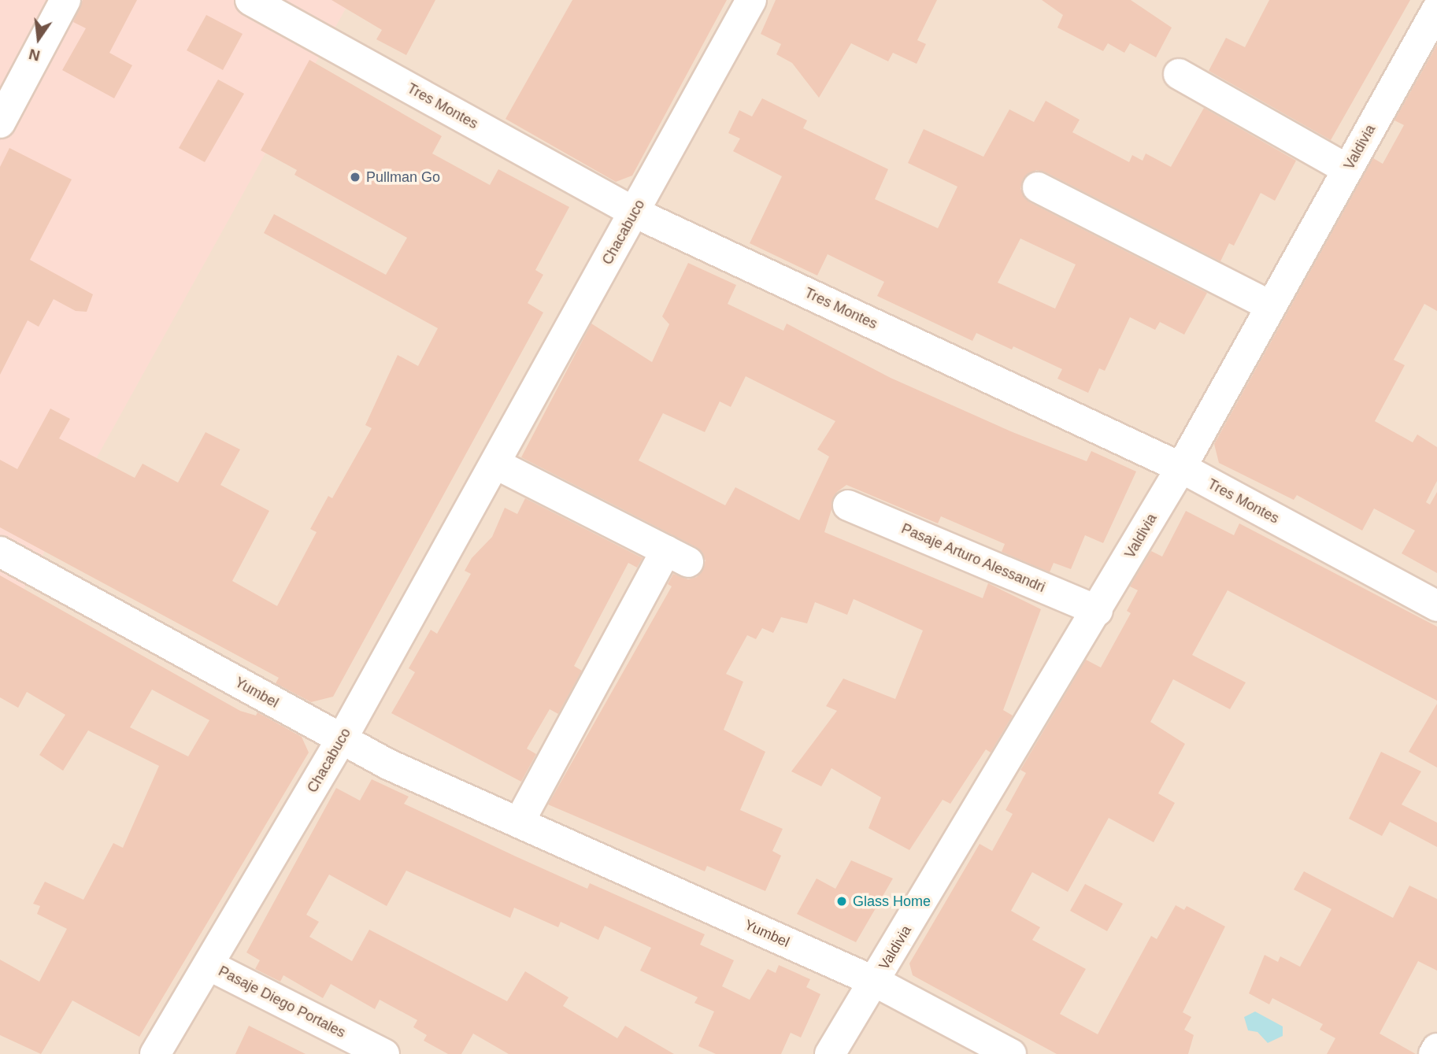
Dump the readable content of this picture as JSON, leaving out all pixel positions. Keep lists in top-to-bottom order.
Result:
{
  "streets": {
    "street": [
      "Tres Montes",
      "Valdivia",
      "Chacabuco",
      "Pasaje Arturo Alessandri",
      "Yumbel",
      "Pasaje Diego Portales"
    ]
  },
  "crossings": [
    ["Tres Montes", "Valdivia"],
    ["Tres Montes", "Chacabuco"],
    ["Valdivia", "Pasaje Arturo Alessandri"],
    ["Valdivia", "Yumbel"],
    ["Chacabuco", "Yumbel"],
    ["Chacabuco", "Pasaje Diego Portales"]
  ],
  "places": ["Pullman Go", "Glass Home"],
  "north": "bottom"
}
